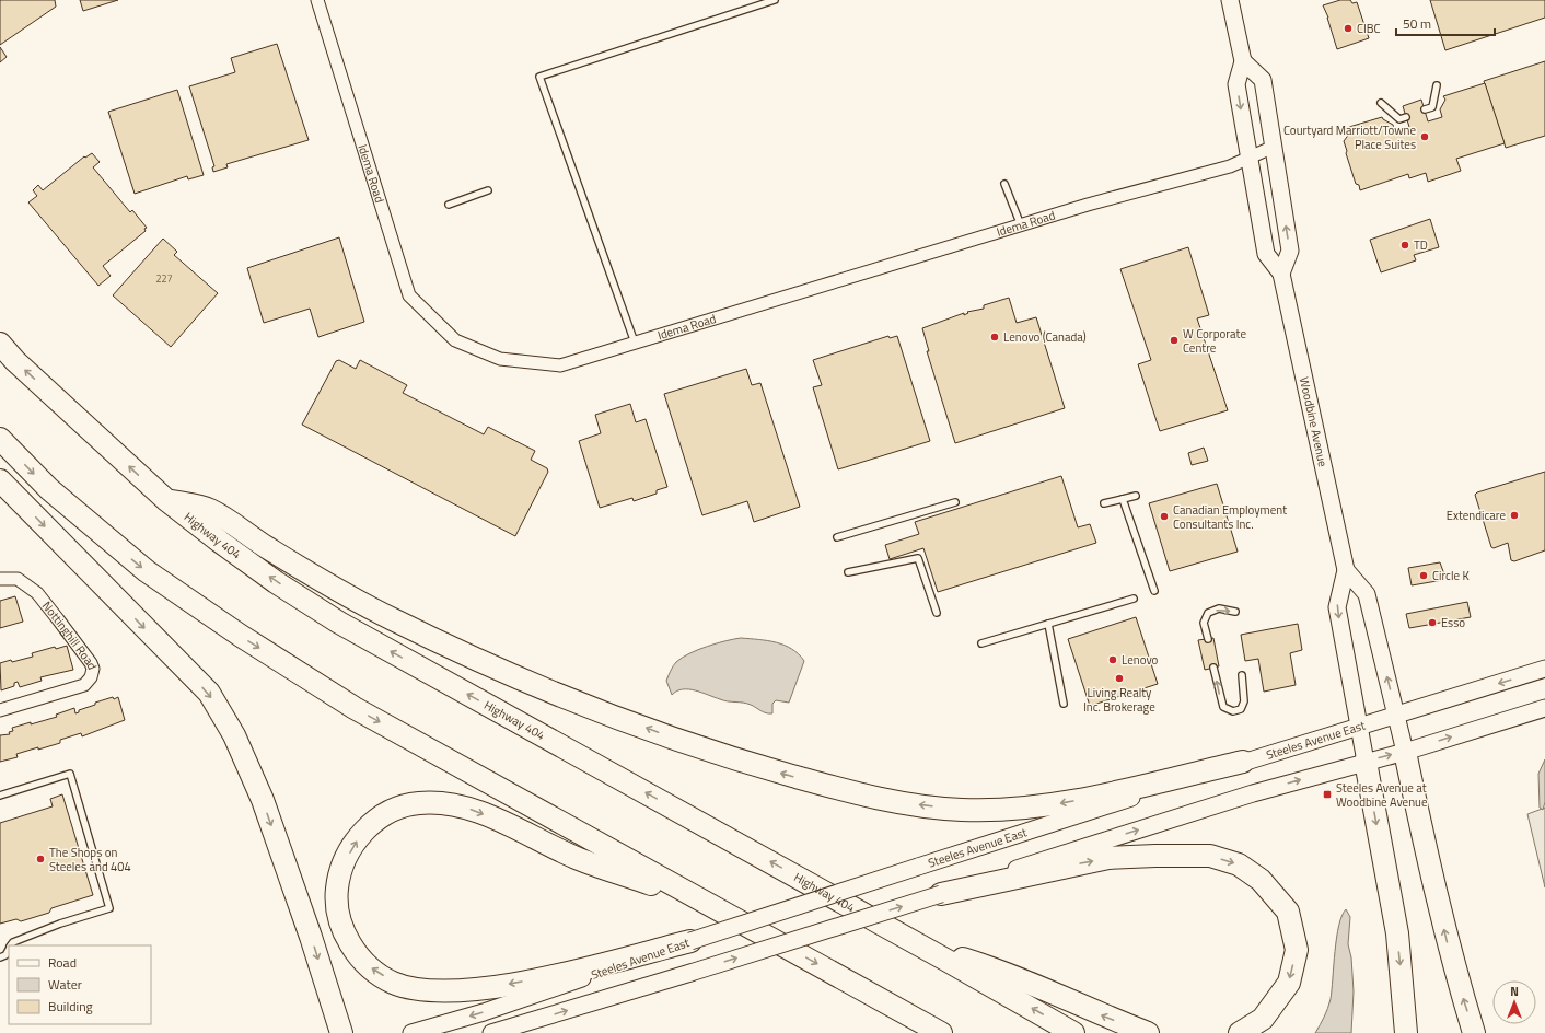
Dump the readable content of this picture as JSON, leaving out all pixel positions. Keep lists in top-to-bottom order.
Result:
{
  "streets": {
    "highway": ["Highway 404"],
    "main road": ["Woodbine Avenue", "Steeles Avenue East"],
    "street": ["Idema Road", "Nottinghill Road"]
  },
  "crossings": [
    ["Idema Road", "Woodbine Avenue"],
    ["Woodbine Avenue", "Steeles Avenue East"]
  ],
  "places": {
    "other": [
      "CIBC",
      "Courtyard Marriott/Towne Place Suites",
      "TD",
      "Lenovo (Canada)",
      "W Corporate Centre",
      "Extendicare",
      "Canadian Employment Consultants Inc.",
      "Circle K",
      "Esso",
      "Lenovo",
      "Living Realty Inc. Brokerage",
      "The Shops on Steeles and 404"
    ],
    "transit": ["Steeles Avenue at Woodbine Avenue"]
  },
  "house_numbers": ["227"],
  "legend": ["Road", "Water", "Building"],
  "scale_bar": "50 m",
  "north": "top"
}
